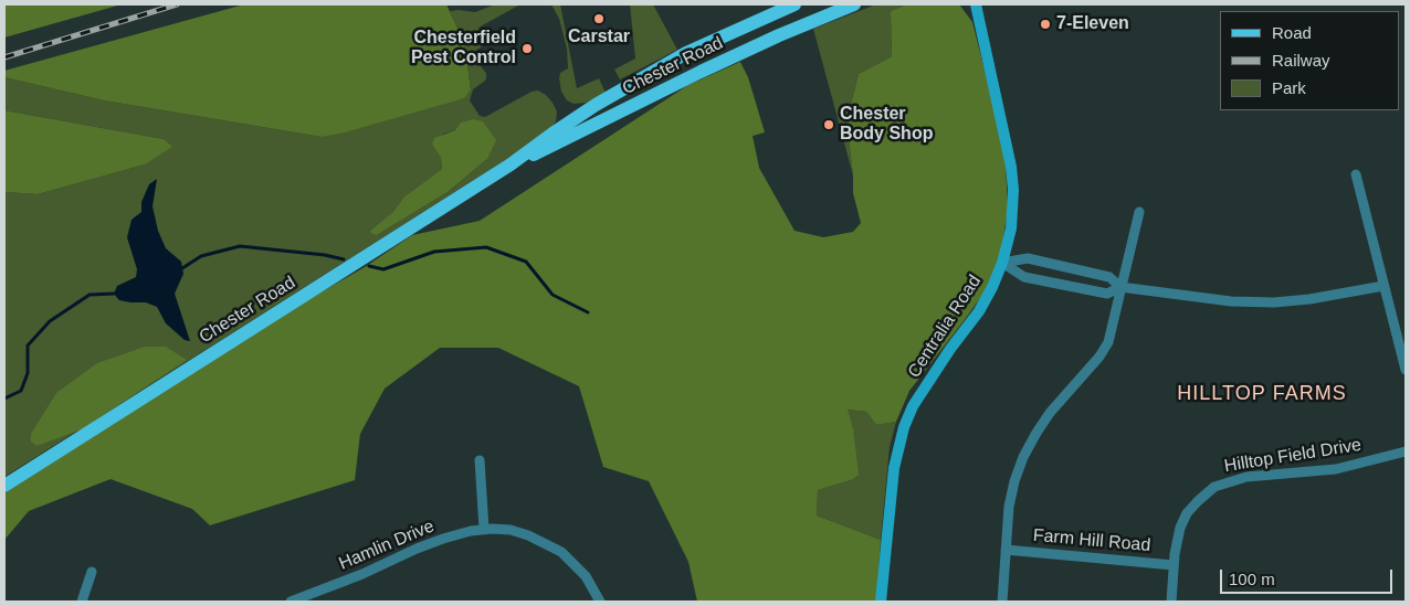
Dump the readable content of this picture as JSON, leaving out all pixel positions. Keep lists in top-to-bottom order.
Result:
{
  "streets": {
    "main road": ["Chester Road"],
    "street": [
      "Centralia Road",
      "Hilltop Field Drive",
      "Farm Hill Road",
      "Hamlin Drive"
    ]
  },
  "crossings": [
    ["Hilltop Field Drive", "Farm Hill Road"]
  ],
  "districts": ["HILLTOP FARMS"],
  "places": [
    "Carstar",
    "7-Eleven",
    "Chesterfield Pest Control",
    "Chester Body Shop"
  ],
  "legend": ["Road", "Railway", "Park"],
  "scale_bar": "100 m"
}
